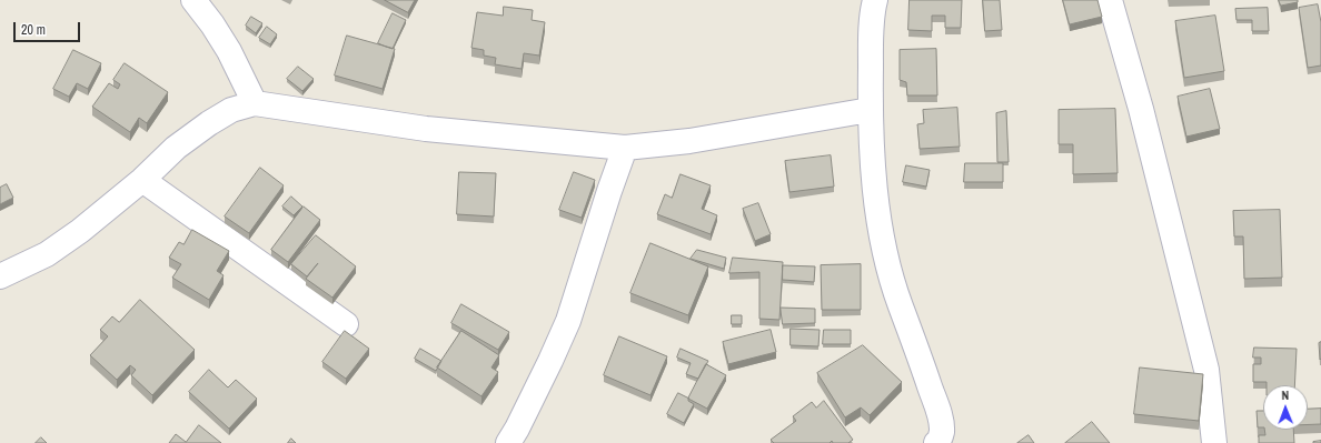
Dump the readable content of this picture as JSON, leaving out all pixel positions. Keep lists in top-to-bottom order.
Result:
{
  "scale_bar": "20 m",
  "north": "top"
}
